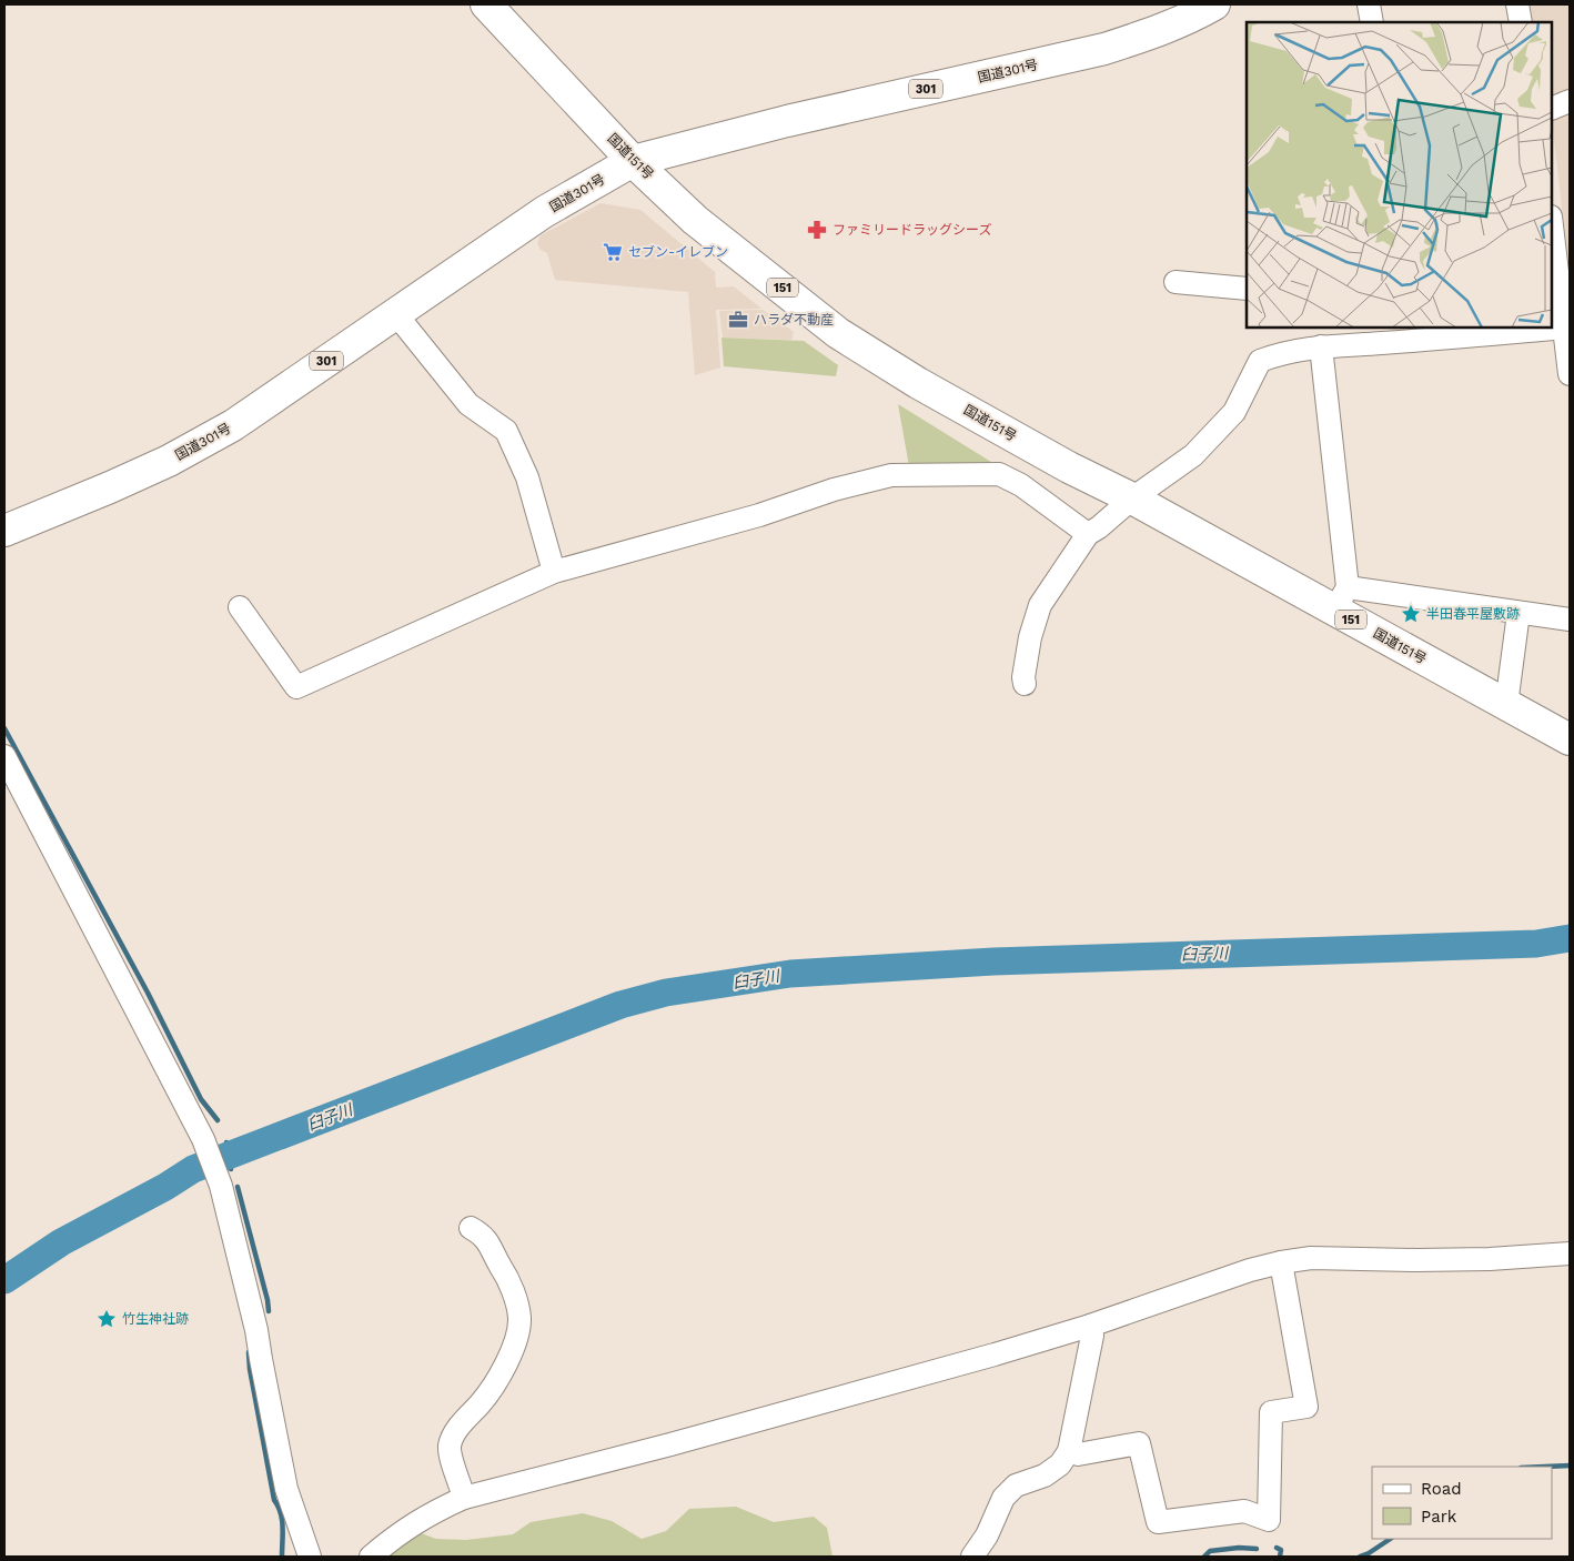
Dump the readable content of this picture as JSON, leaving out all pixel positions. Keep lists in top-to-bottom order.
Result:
{
  "streets": {
    "highway": [
      "国道301号",
      "301",
      "国道151号",
      "151"
    ]
  },
  "crossings": [
    ["国道301号", "国道151号"]
  ],
  "water": ["臼子川"],
  "places": {
    "pharmacy": ["ファミリードラッグシーズ"],
    "supermarket": ["セブン-イレブン"],
    "office": ["ハラダ不動産"],
    "place": ["半田春平屋敷跡", "竹生神社跡"]
  },
  "legend": ["Road", "Park"]
}
